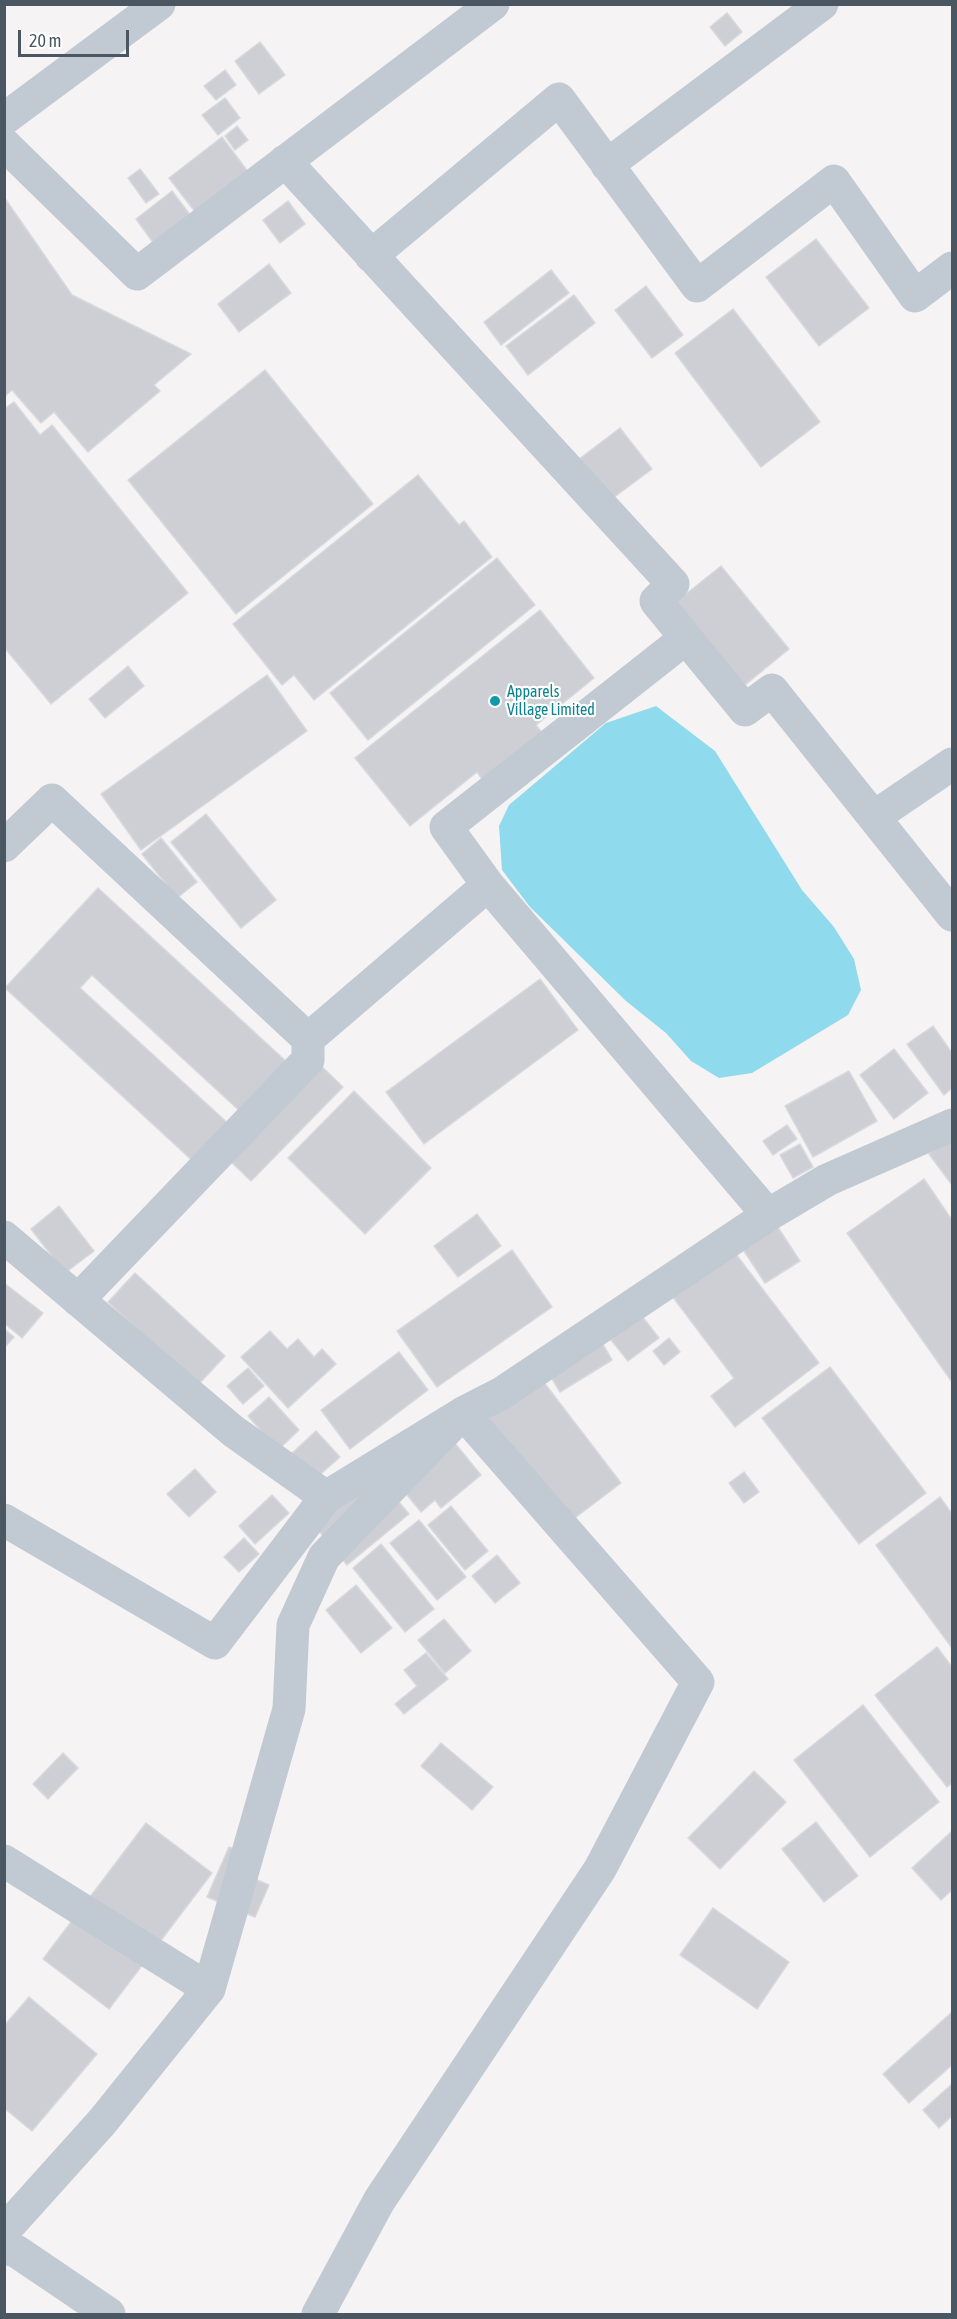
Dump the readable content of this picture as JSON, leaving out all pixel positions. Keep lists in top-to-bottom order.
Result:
{
  "places": ["Apparels Village Limited"],
  "scale_bar": "20 m"
}
